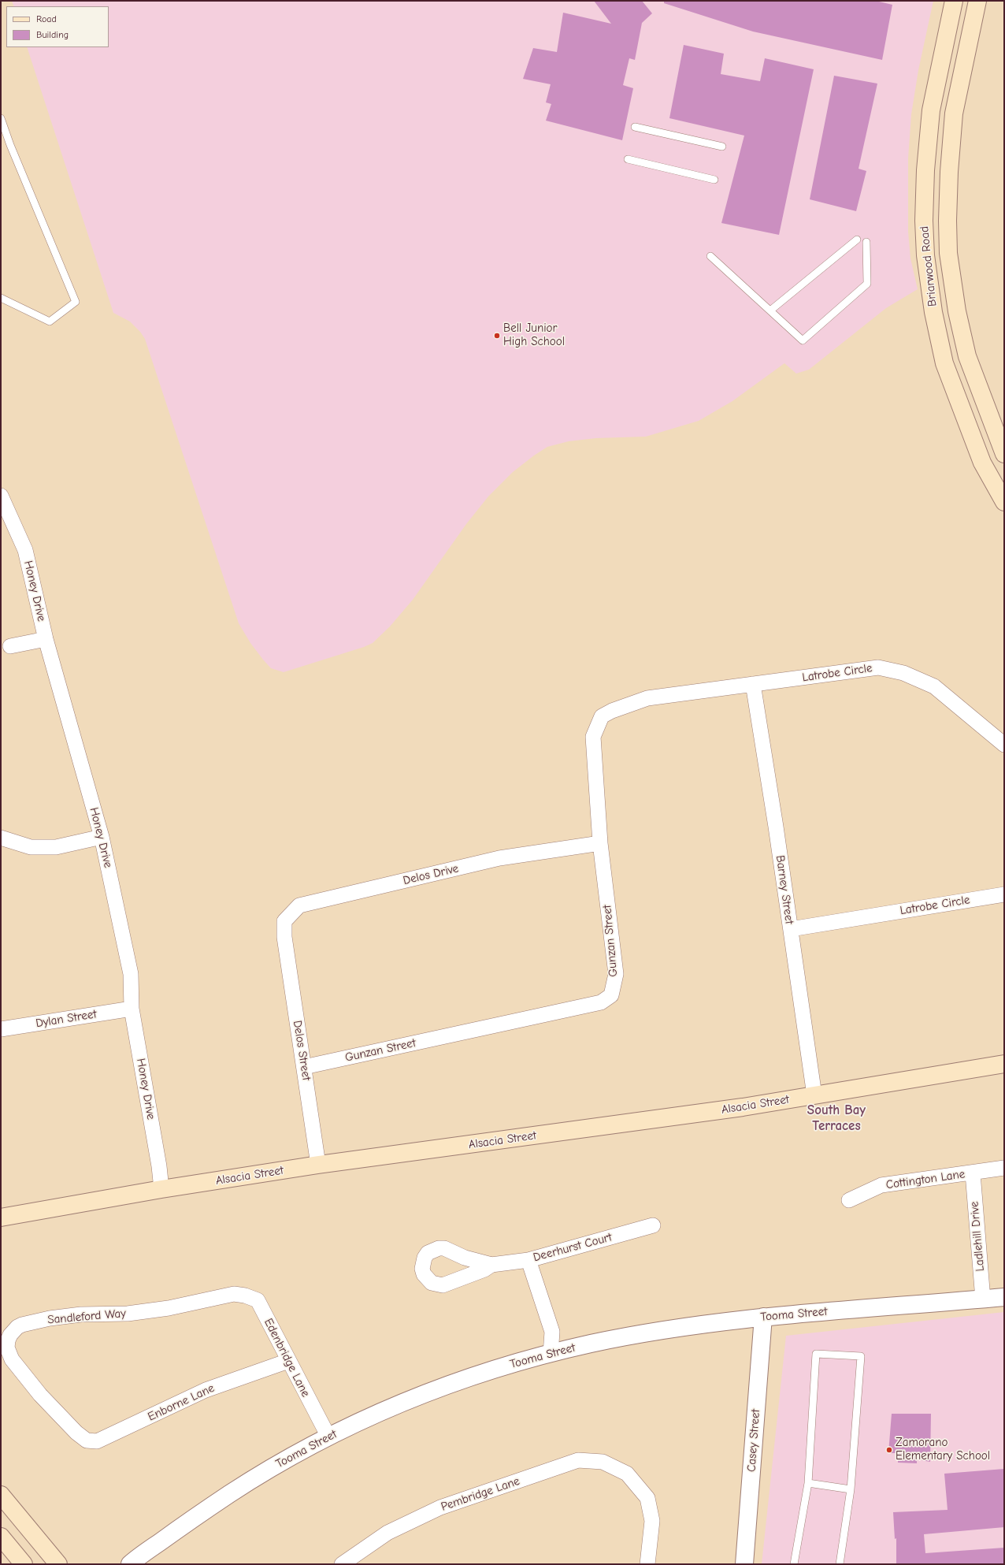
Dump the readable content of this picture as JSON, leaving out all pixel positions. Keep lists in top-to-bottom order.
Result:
{
  "streets": {
    "main road": ["Briarwood Road", "Alsacia Street"],
    "street": [
      "Honey Drive",
      "Latrobe Circle",
      "Delos Drive",
      "Barney Street",
      "Gunzan Street",
      "Dylan Street",
      "Delos Street",
      "Cottington Lane",
      "Ladlehill Drive",
      "Deerhurst Court",
      "Tooma Street",
      "Sandleford Way",
      "Edenbridge Lane",
      "Enborne Lane",
      "Casey Street",
      "Pembridge Lane"
    ]
  },
  "crossings": [
    ["Honey Drive", "Dylan Street"],
    ["Honey Drive", "Alsacia Street"],
    ["Latrobe Circle", "Barney Street"],
    ["Latrobe Circle", "Gunzan Street"],
    ["Delos Drive", "Gunzan Street"],
    ["Delos Drive", "Delos Street"],
    ["Barney Street", "Alsacia Street"],
    ["Gunzan Street", "Delos Street"],
    ["Delos Street", "Alsacia Street"],
    ["Cottington Lane", "Ladlehill Drive"],
    ["Ladlehill Drive", "Tooma Street"],
    ["Tooma Street", "Edenbridge Lane"],
    ["Tooma Street", "Casey Street"],
    ["Sandleford Way", "Edenbridge Lane"],
    ["Sandleford Way", "Enborne Lane"],
    ["Edenbridge Lane", "Enborne Lane"]
  ],
  "districts": ["South Bay Terraces"],
  "places": ["Bell Junior High School", "Zamorano Elementary School"],
  "legend": ["Road", "Building"]
}
